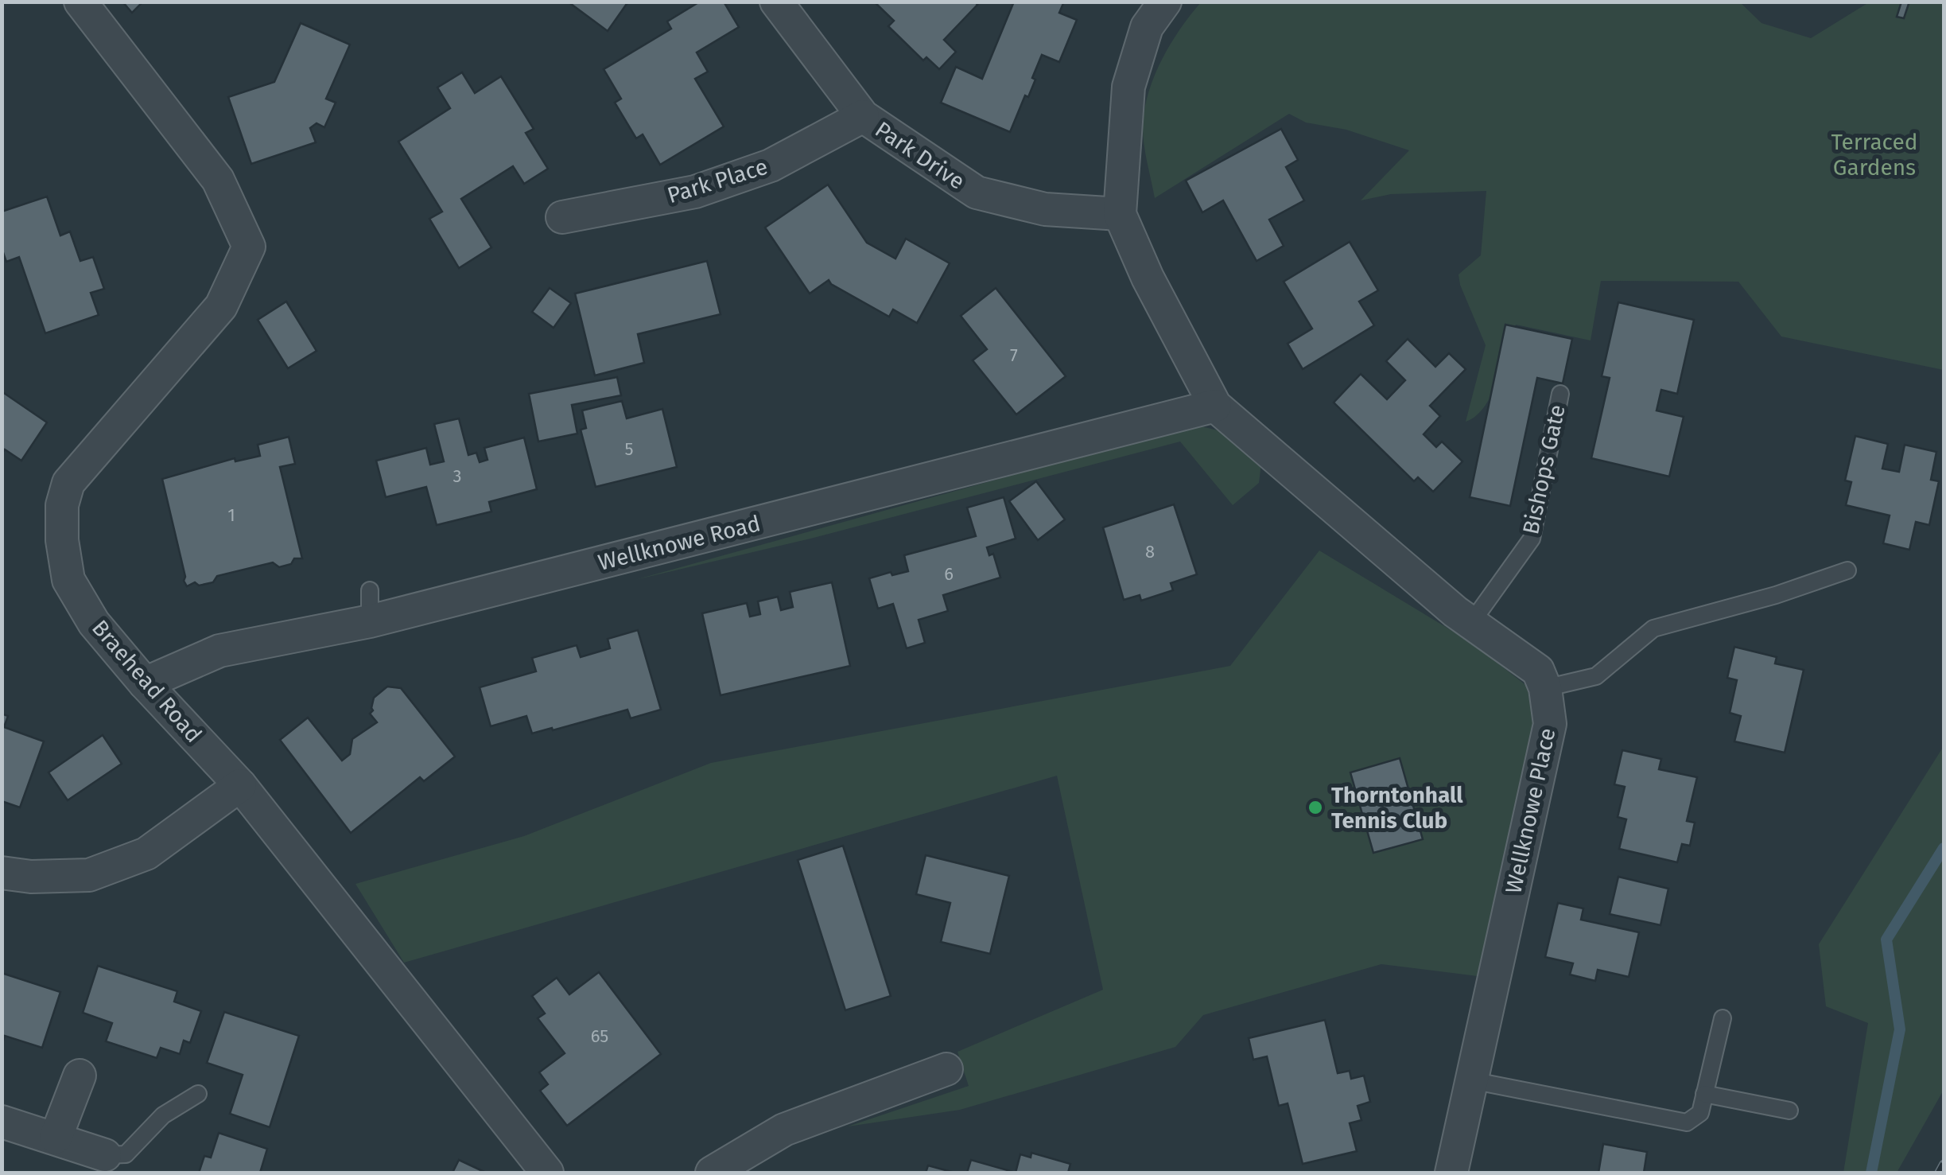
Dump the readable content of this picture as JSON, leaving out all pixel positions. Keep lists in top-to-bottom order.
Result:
{
  "streets": {
    "street": [
      "Park Drive",
      "Park Place",
      "Wellknowe Road",
      "Braehead Road",
      "Wellknowe Place"
    ],
    "lane": ["Bishops Gate"]
  },
  "crossings": [
    ["Park Drive", "Park Place"],
    ["Wellknowe Road", "Braehead Road"]
  ],
  "parks": ["Terraced Gardens"],
  "places": ["Thorntonhall Tennis Club"],
  "house_numbers": [
    "7",
    "5",
    "3",
    "1",
    "8",
    "6",
    "65"
  ]
}
